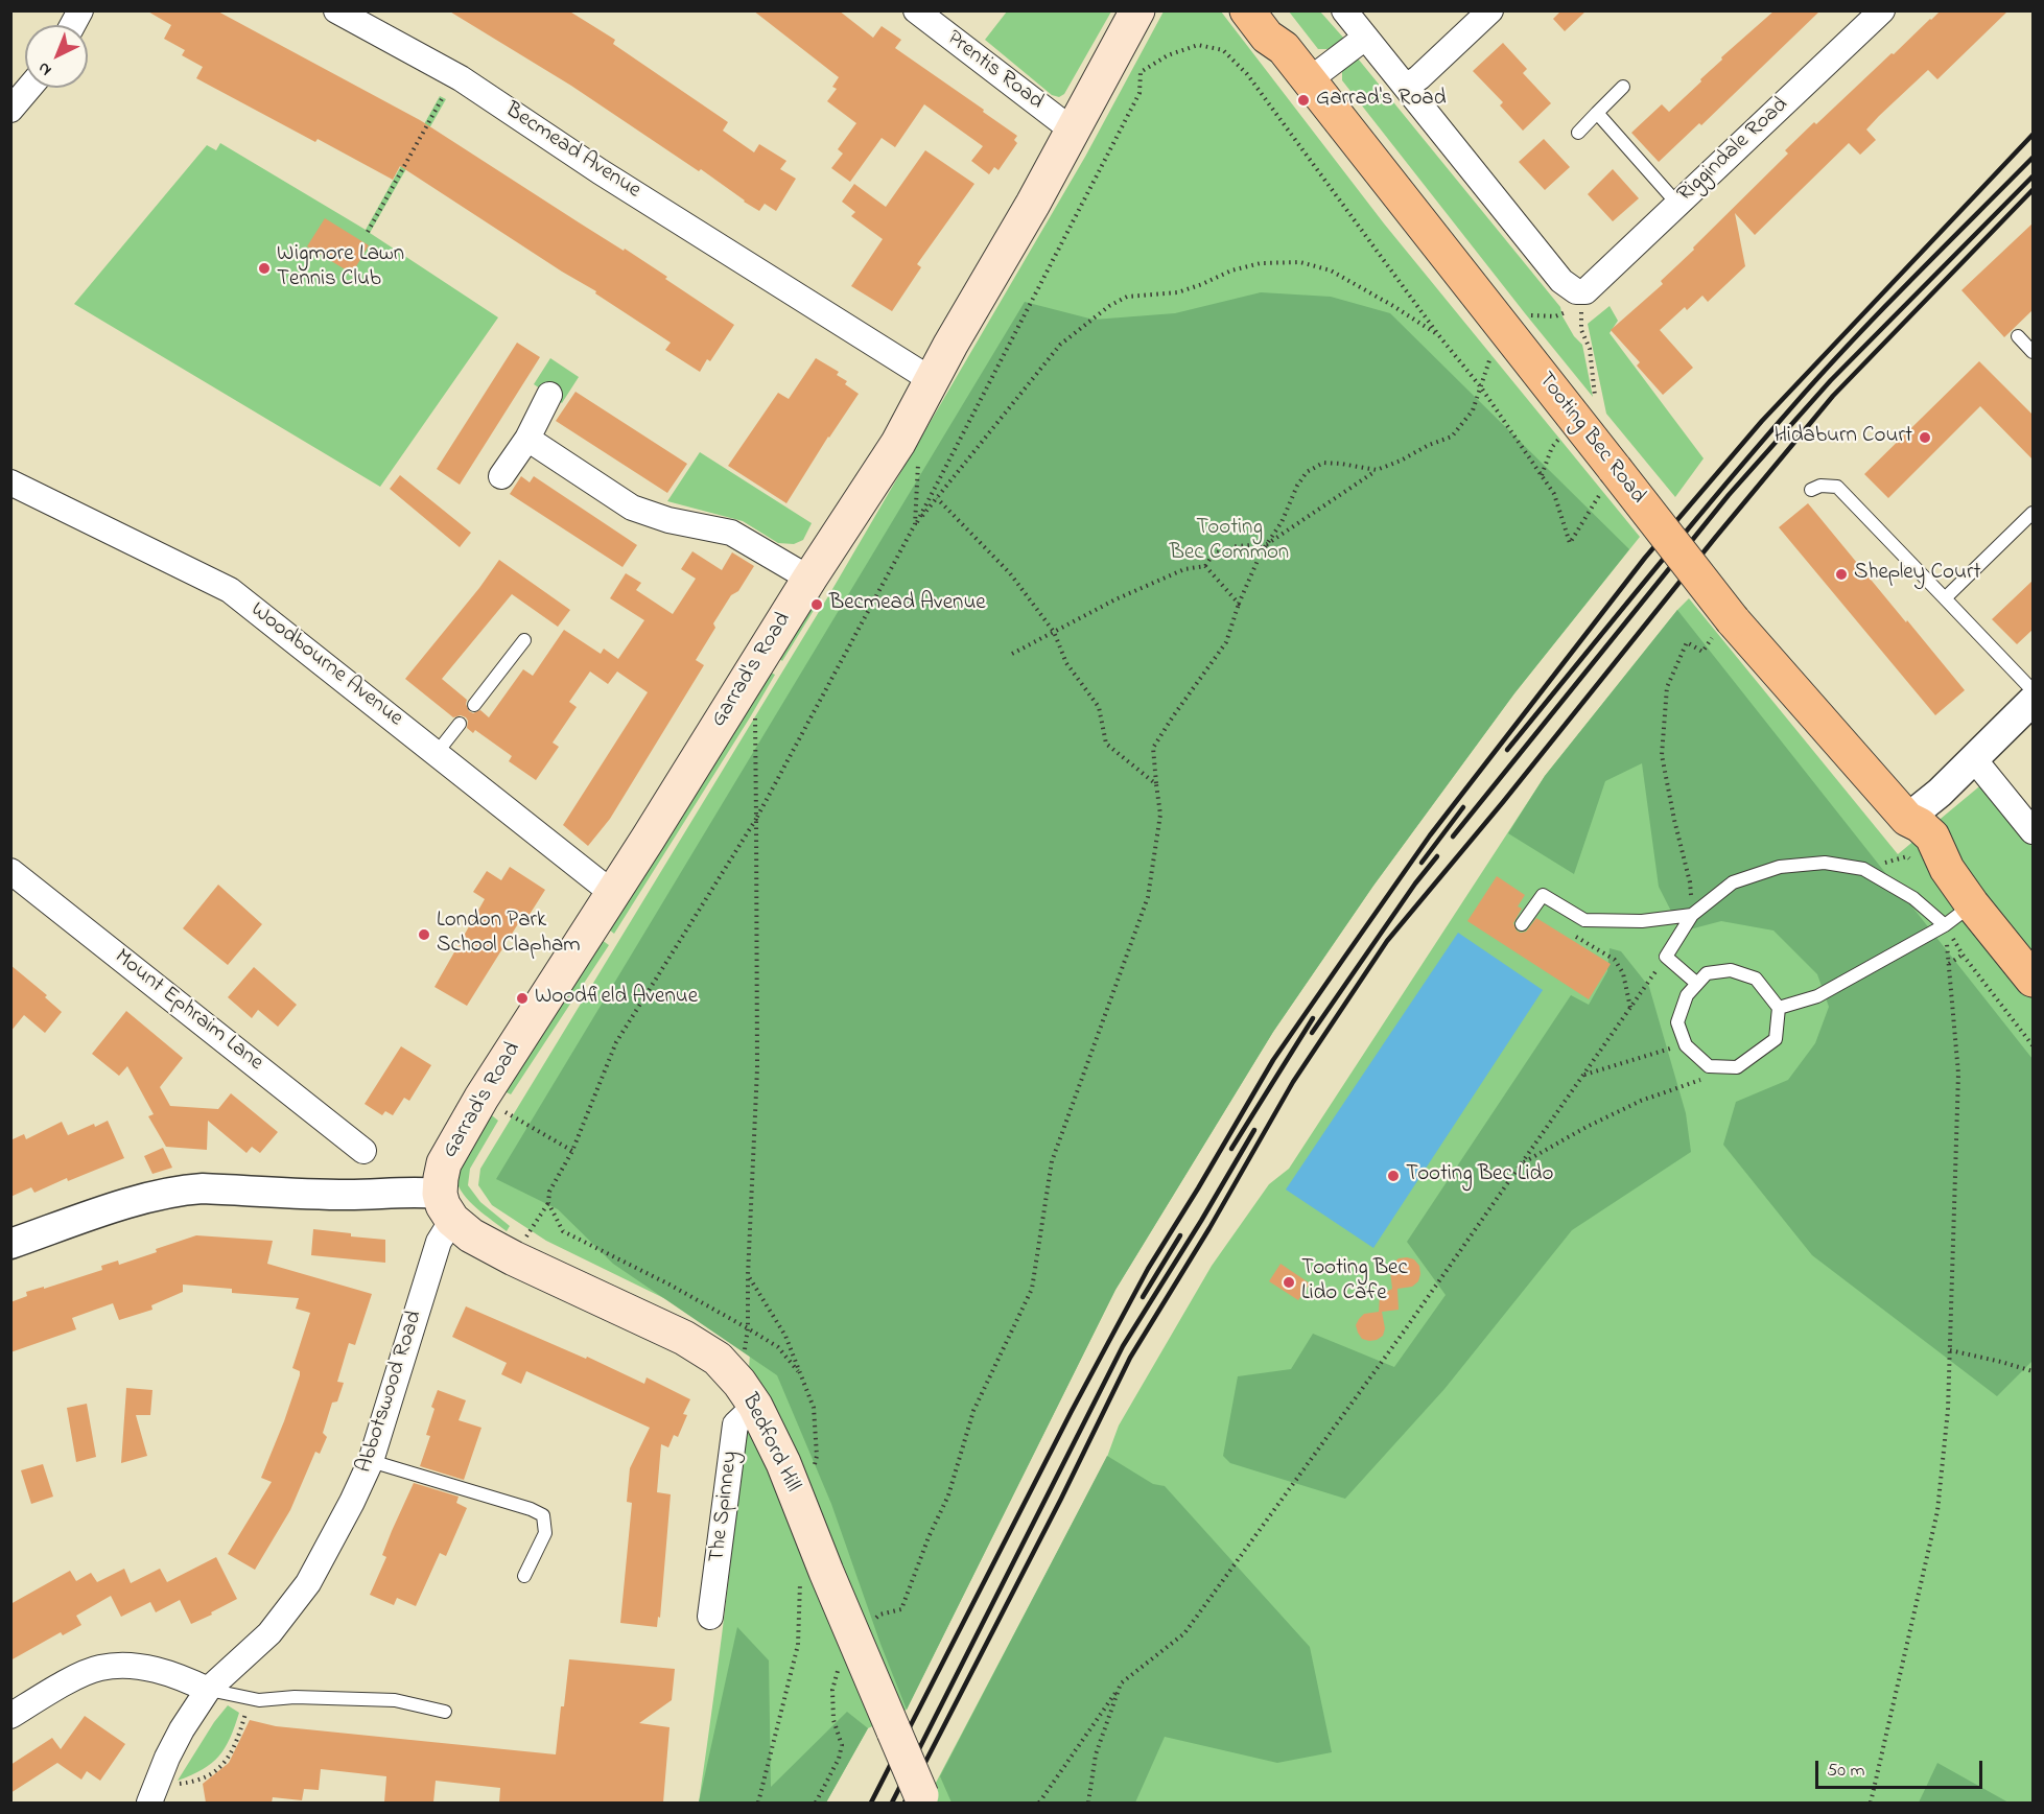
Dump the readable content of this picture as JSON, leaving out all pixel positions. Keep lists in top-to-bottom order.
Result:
{
  "streets": {
    "highway": ["Tooting Bec Road"],
    "main road": ["Garrad's Road", "Bedford Hill"],
    "street": [
      "Prentis Road",
      "Riggindale Road",
      "Becmead Avenue",
      "Woodbourne Avenue",
      "Mount Ephraim Lane",
      "Abbotswood Road",
      "The Spinney"
    ]
  },
  "crossings": [
    ["Prentis Road", "Garrad's Road"],
    ["Becmead Avenue", "Garrad's Road"],
    ["Woodbourne Avenue", "Garrad's Road"],
    ["Garrad's Road", "Abbotswood Road"],
    ["Garrad's Road", "Bedford Hill"],
    ["Abbotswood Road", "Bedford Hill"],
    ["Bedford Hill", "The Spinney"]
  ],
  "parks": ["Tooting Bec Common"],
  "places": [
    "Garrad's Road",
    "Wigmore Lawn Tennis Club",
    "Hidaburn Court",
    "Shepley Court",
    "Becmead Avenue",
    "London Park School Clapham",
    "Woodfield Avenue",
    "Tooting Bec Lido",
    "Tooting Bec Lido Cafe"
  ],
  "scale_bar": "50 m",
  "north": "bottom left"
}
